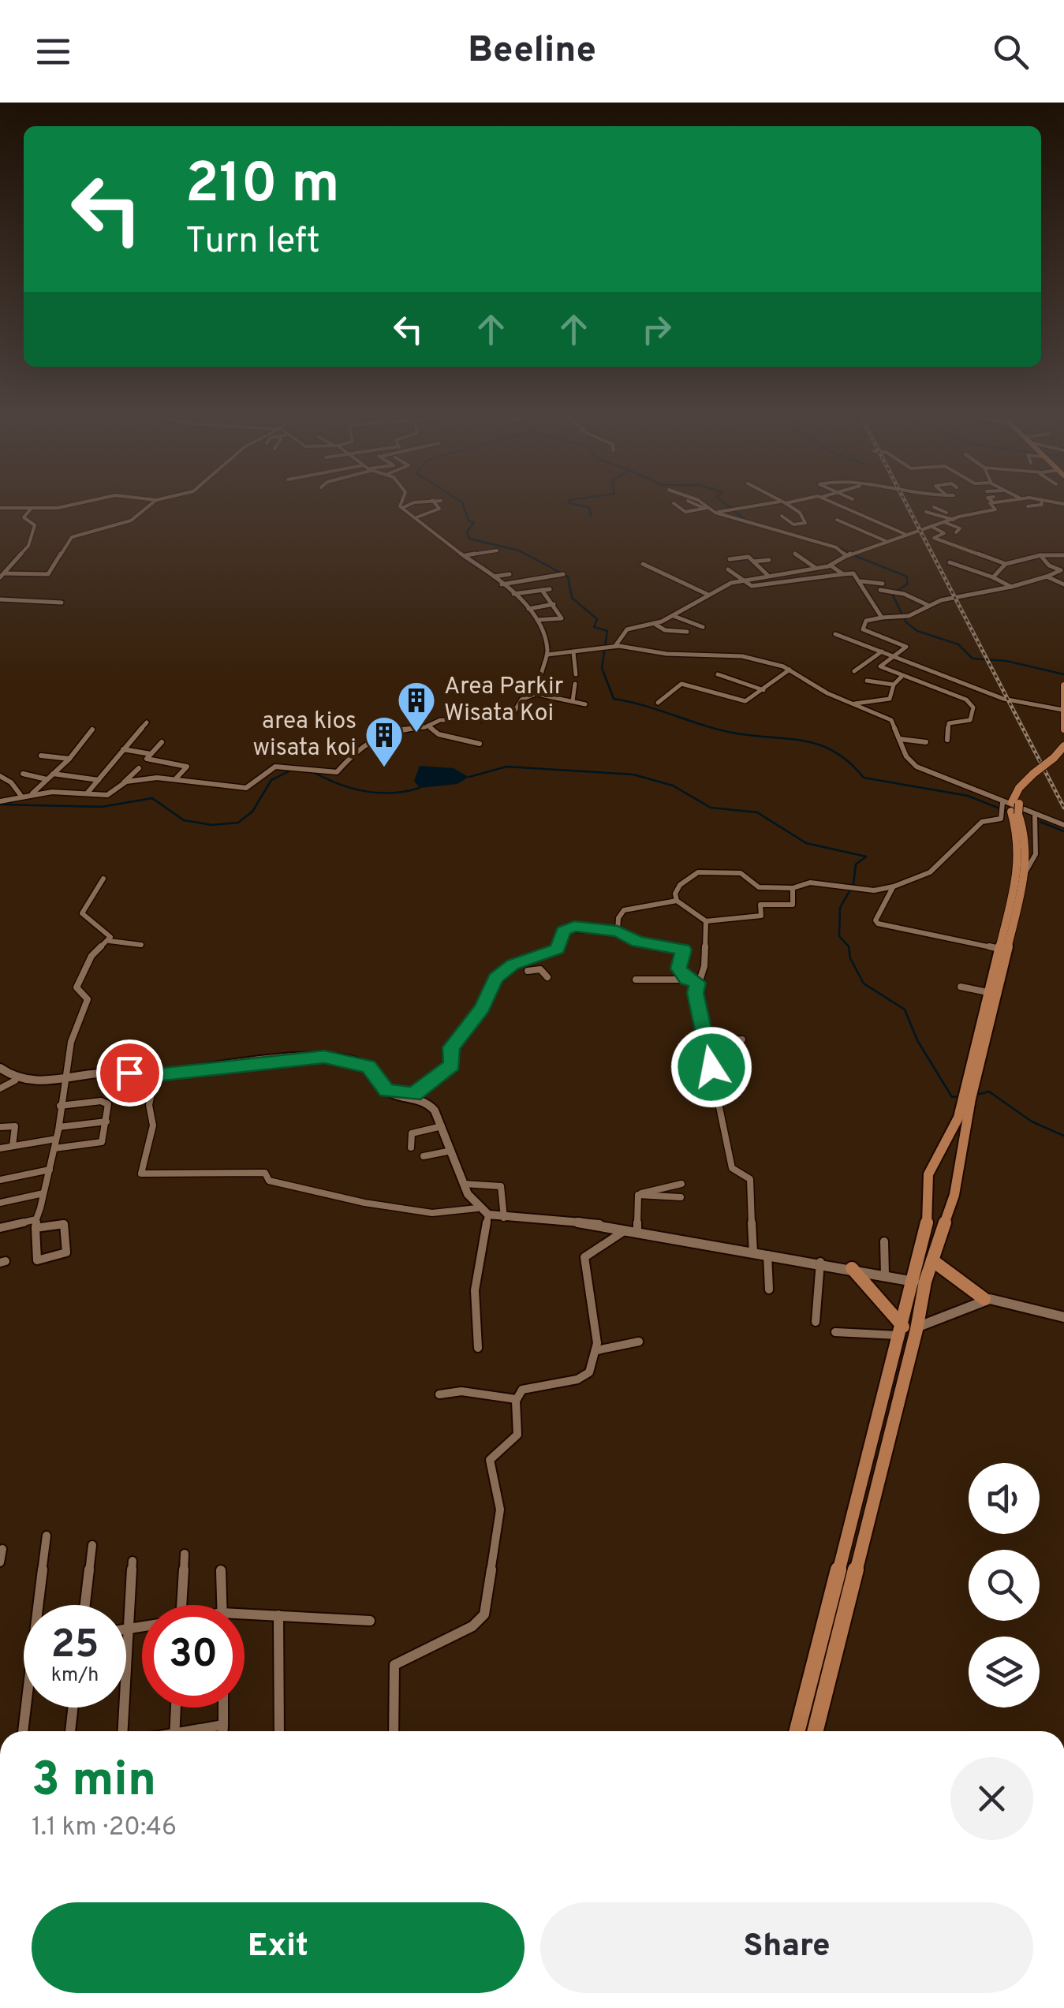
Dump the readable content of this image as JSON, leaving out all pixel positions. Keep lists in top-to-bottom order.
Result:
{
  "places": {
    "building": ["Area Parkir Wisata Koi", "area kios wisata koi"]
  },
  "page": {
    "header": "Beeline",
    "turn": ["210 m", "Turn left"],
    "speed": "25 km/h",
    "limit": "30",
    "heading": ["3 min", "1.1 km · 20:46"],
    "buttons": ["Exit", "Share"]
  }
}
